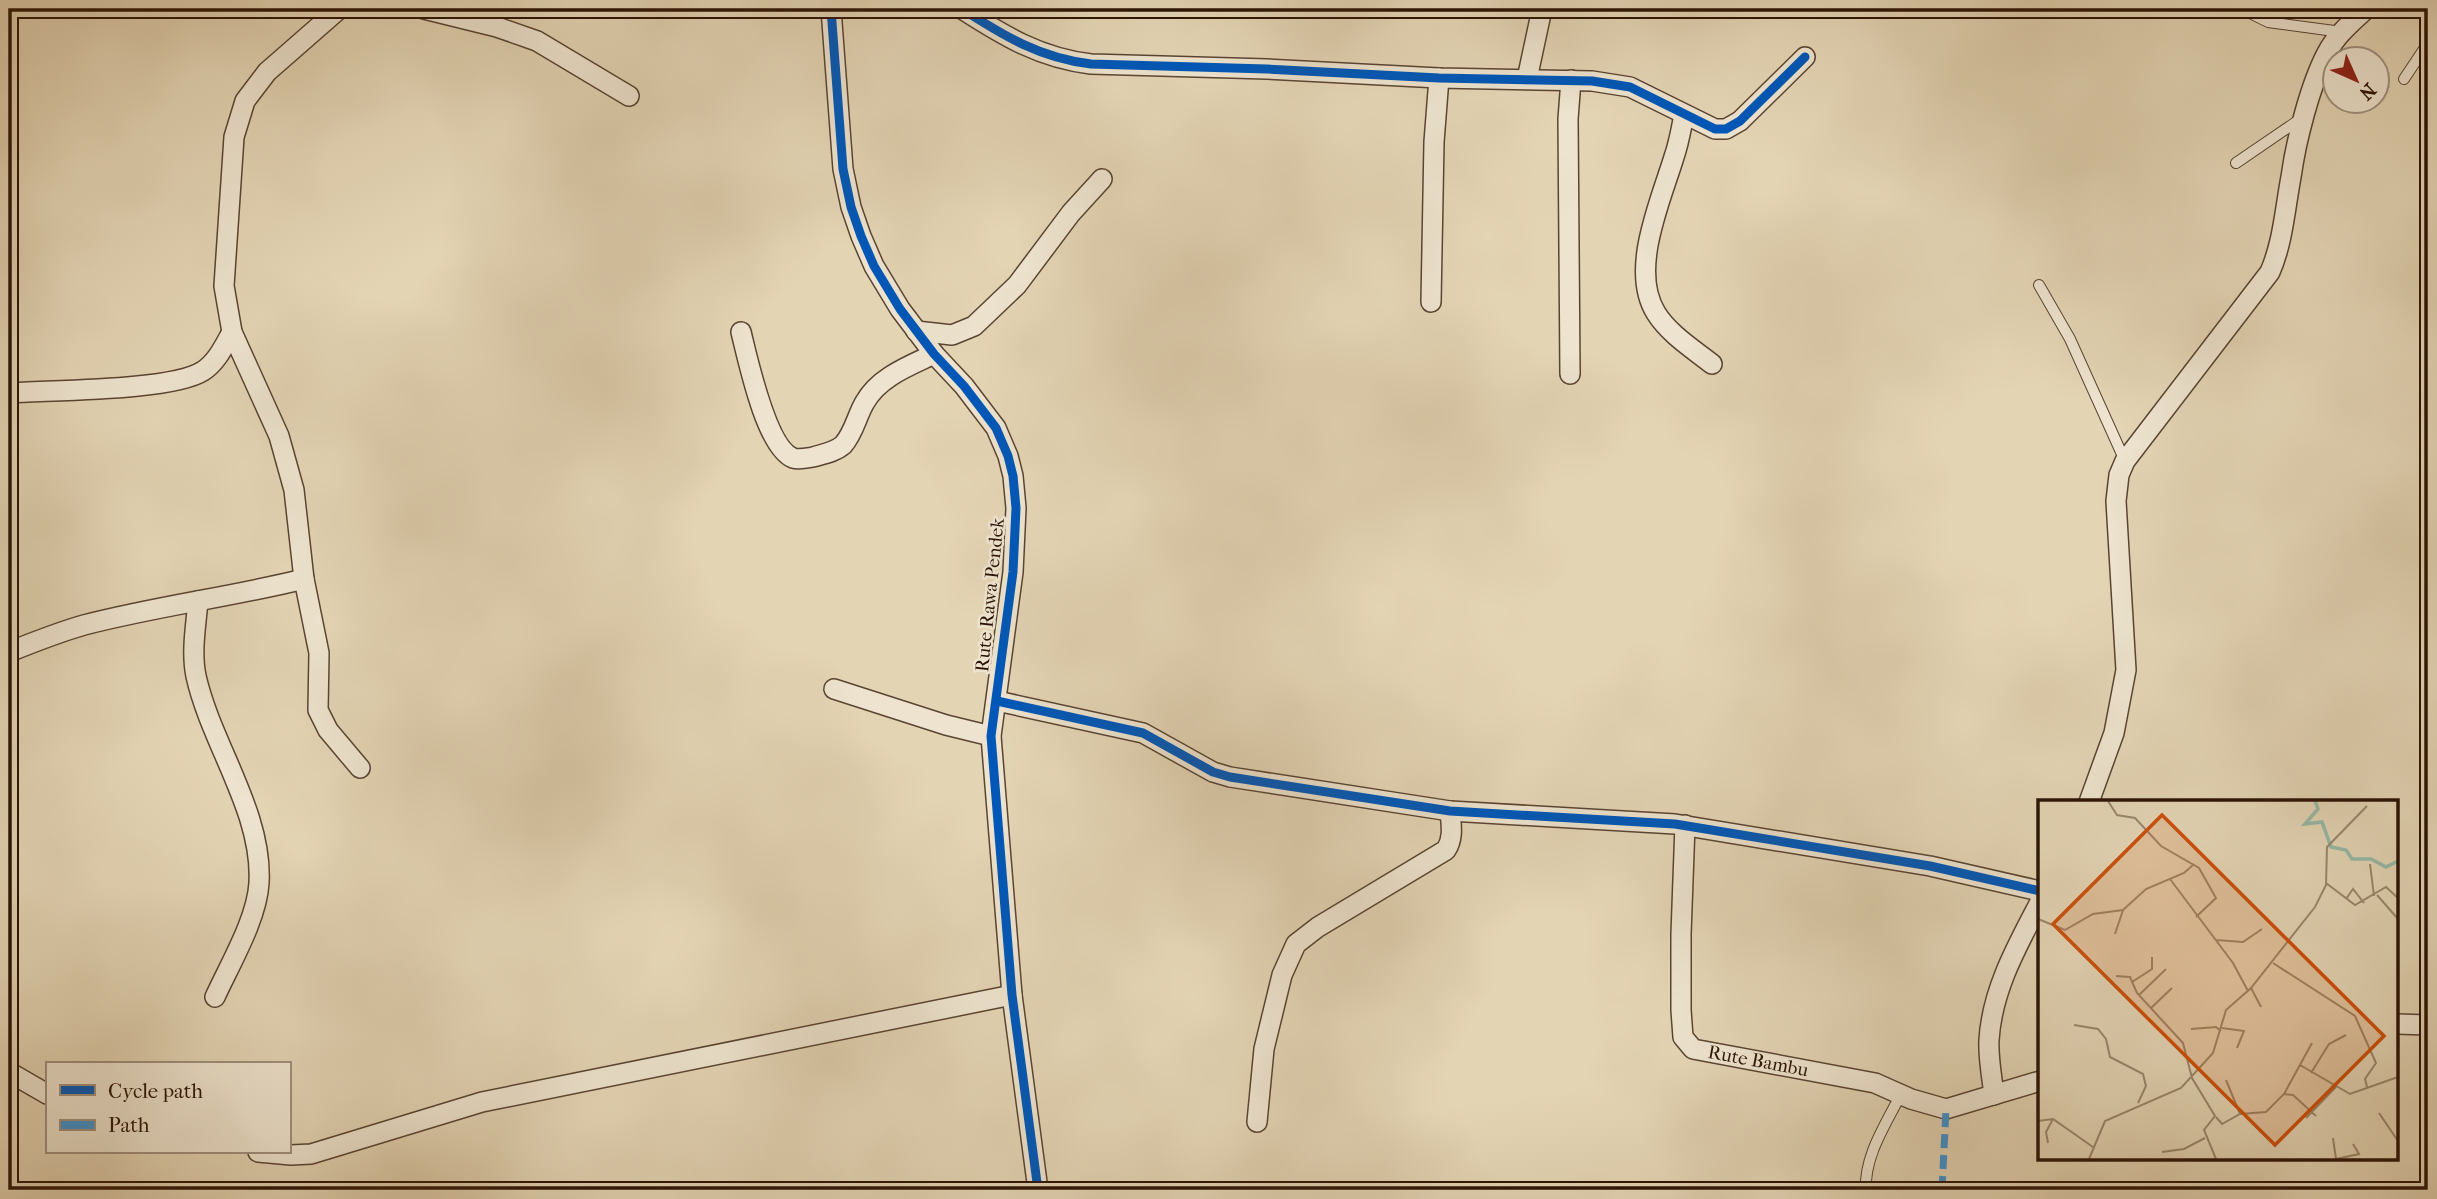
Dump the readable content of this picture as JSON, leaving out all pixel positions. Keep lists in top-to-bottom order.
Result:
{
  "streets": {
    "street": ["Rute Rawa Pendek", "Rute Bambu"]
  },
  "legend": ["Cycle path", "Path"],
  "north": "bottom right"
}
